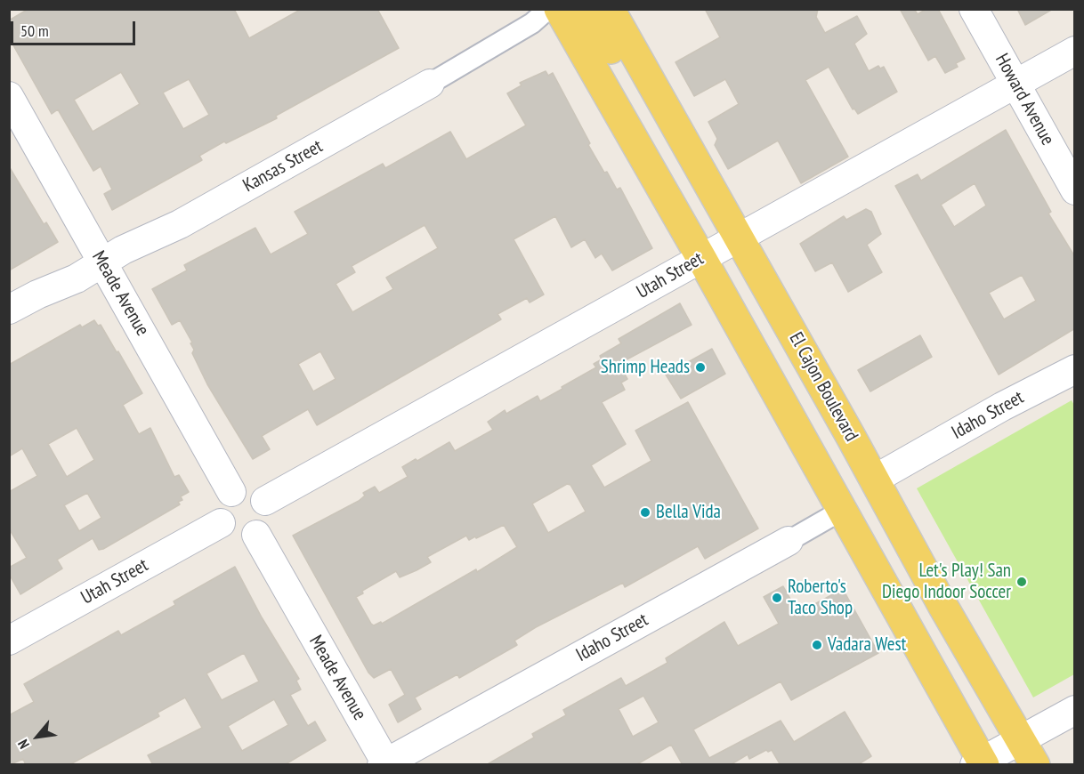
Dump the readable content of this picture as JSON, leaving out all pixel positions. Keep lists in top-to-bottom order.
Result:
{
  "streets": {
    "main road": ["El Cajon Boulevard"],
    "street": [
      "Howard Avenue",
      "Kansas Street",
      "Utah Street",
      "Meade Avenue",
      "Idaho Street"
    ]
  },
  "crossings": [
    ["Howard Avenue", "Utah Street"],
    ["Kansas Street", "Meade Avenue"],
    ["Utah Street", "Meade Avenue"],
    ["Utah Street", "El Cajon Boulevard"],
    ["Meade Avenue", "Idaho Street"],
    ["El Cajon Boulevard", "Idaho Street"]
  ],
  "places": [
    "Shrimp Heads",
    "Bella Vida",
    "Let's Play! San Diego Indoor Soccer",
    "Roberto's Taco Shop",
    "Vadara West"
  ],
  "scale_bar": "50 m",
  "north": "bottom left"
}
